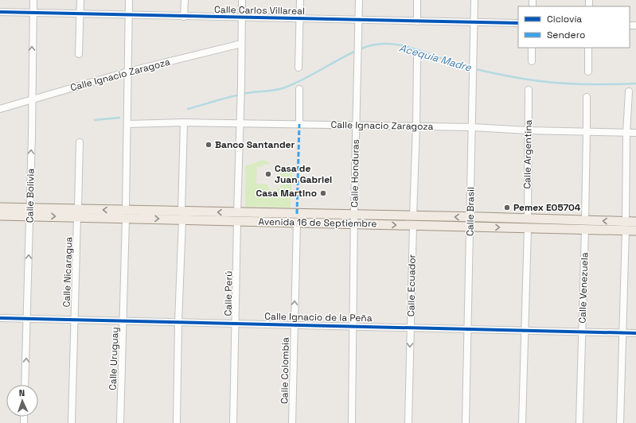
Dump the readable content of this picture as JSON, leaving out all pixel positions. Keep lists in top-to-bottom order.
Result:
{
  "streets": {
    "main road": ["Avenida 16 de Septiembre"],
    "street": [
      "Calle Carlos Villareal",
      "Calle Ignacio Zaragoza",
      "Calle Argentina",
      "Calle Honduras",
      "Calle Bolivia",
      "Calle Brasil",
      "Calle Nicaragua",
      "Calle Ecuador",
      "Calle Venezuela",
      "Calle Perú",
      "Calle Ignacio de la Peña",
      "Calle Uruguay",
      "Calle Colombia"
    ]
  },
  "crossings": [
    ["Calle Carlos Villareal", "Calle Honduras"],
    ["Calle Carlos Villareal", "Calle Bolivia"],
    ["Calle Carlos Villareal", "Calle Brasil"],
    ["Calle Carlos Villareal", "Calle Perú"],
    ["Calle Carlos Villareal", "Calle Uruguay"],
    ["Calle Ignacio Zaragoza", "Calle Argentina"],
    ["Calle Ignacio Zaragoza", "Calle Honduras"],
    ["Calle Ignacio Zaragoza", "Calle Bolivia"],
    ["Calle Ignacio Zaragoza", "Calle Brasil"],
    ["Calle Ignacio Zaragoza", "Calle Venezuela"],
    ["Calle Ignacio Zaragoza", "Calle Perú"],
    ["Calle Ignacio Zaragoza", "Calle Uruguay"],
    ["Calle Argentina", "Avenida 16 de Septiembre"],
    ["Calle Honduras", "Avenida 16 de Septiembre"],
    ["Calle Honduras", "Calle Ignacio de la Peña"],
    ["Calle Bolivia", "Avenida 16 de Septiembre"],
    ["Calle Bolivia", "Calle Ignacio de la Peña"],
    ["Calle Brasil", "Avenida 16 de Septiembre"],
    ["Calle Brasil", "Calle Ignacio de la Peña"],
    ["Avenida 16 de Septiembre", "Calle Nicaragua"],
    ["Avenida 16 de Septiembre", "Calle Ecuador"],
    ["Avenida 16 de Septiembre", "Calle Venezuela"],
    ["Avenida 16 de Septiembre", "Calle Perú"],
    ["Avenida 16 de Septiembre", "Calle Uruguay"],
    ["Avenida 16 de Septiembre", "Calle Colombia"],
    ["Calle Nicaragua", "Calle Ignacio de la Peña"],
    ["Calle Ecuador", "Calle Ignacio de la Peña"],
    ["Calle Venezuela", "Calle Ignacio de la Peña"],
    ["Calle Perú", "Calle Ignacio de la Peña"],
    ["Calle Ignacio de la Peña", "Calle Uruguay"],
    ["Calle Ignacio de la Peña", "Calle Colombia"]
  ],
  "one_way": ["Calle Bolivia", "Calle Ecuador", "Calle Colombia"],
  "water": ["Acequia Madre"],
  "places": [
    "Banco Santander",
    "Casa de Juan Gabriel",
    "Casa Martino",
    "Pemex E05704"
  ],
  "legend": ["Ciclovía", "Sendero"],
  "north": "top"
}
